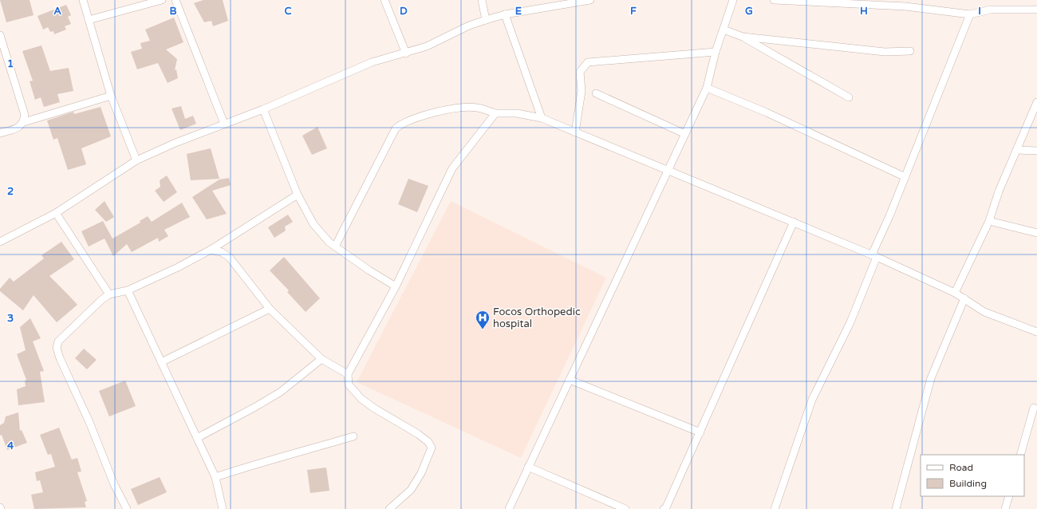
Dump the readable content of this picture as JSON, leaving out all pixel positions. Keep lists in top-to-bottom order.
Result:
{
  "places": {
    "hospital": ["Focos Orthopedic hospital"]
  },
  "legend": ["Road", "Building"],
  "grid": {
    "columns": [
      "A",
      "B",
      "C",
      "D",
      "E",
      "F",
      "G",
      "H",
      "I"
    ],
    "rows": [
      "1",
      "2",
      "3",
      "4"
    ]
  }
}
